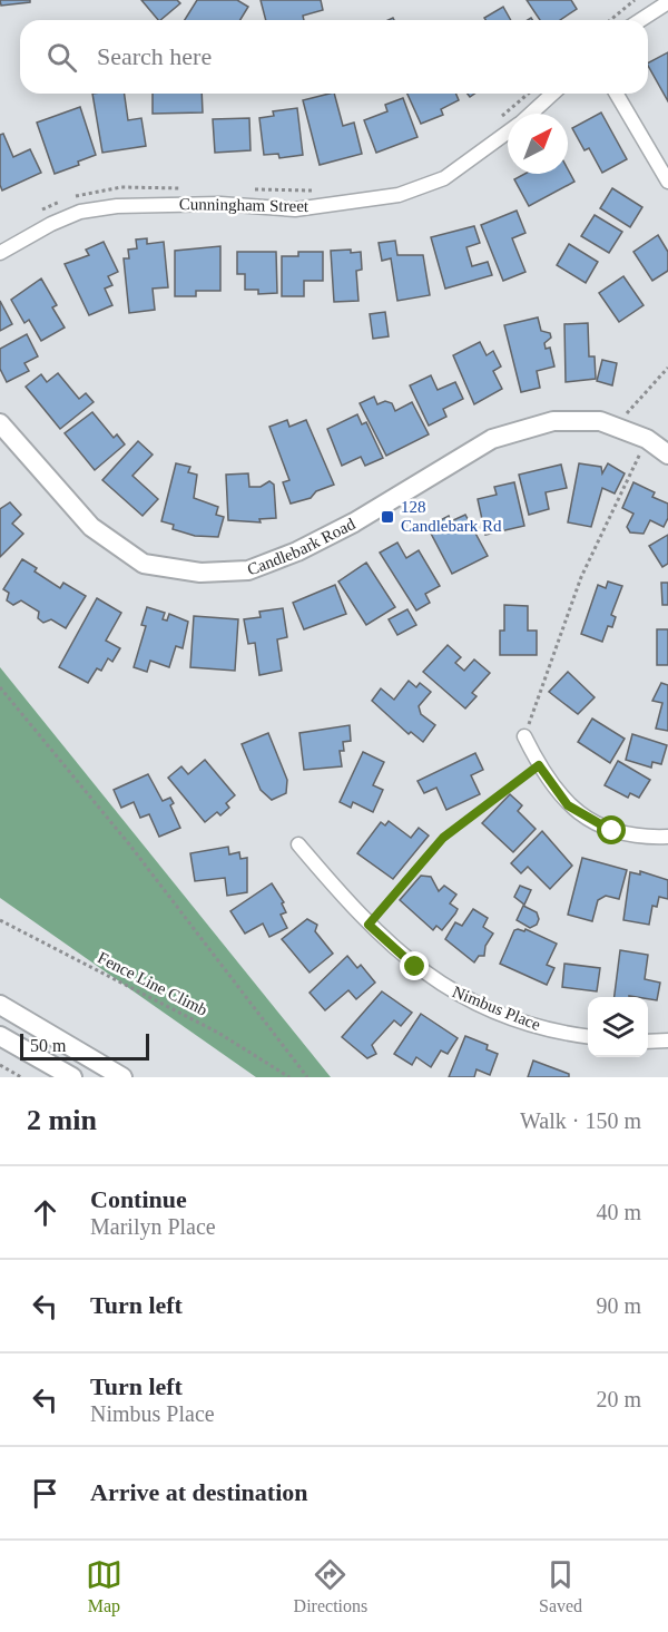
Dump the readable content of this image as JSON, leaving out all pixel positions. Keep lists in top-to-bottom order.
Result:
{
  "streets": {
    "street": ["Cunningham Street", "Candlebark Road", "Nimbus Place"],
    "path": ["Fence Line Climb"]
  },
  "places": {
    "transit": ["128 Candlebark Rd"]
  },
  "scale_bar": "50 m",
  "north": "top right",
  "page": {
    "search": "Search here",
    "scale": "50 m",
    "heading": ["2 min", "Walk · 150 m"],
    "list": [
      ["Continue", "Marilyn Place", "40 m"],
      ["Turn left", "90 m"],
      ["Turn left", "Nimbus Place", "20 m"],
      "Arrive at destination"
    ],
    "nav": ["Map", "Directions", "Saved"]
  }
}
